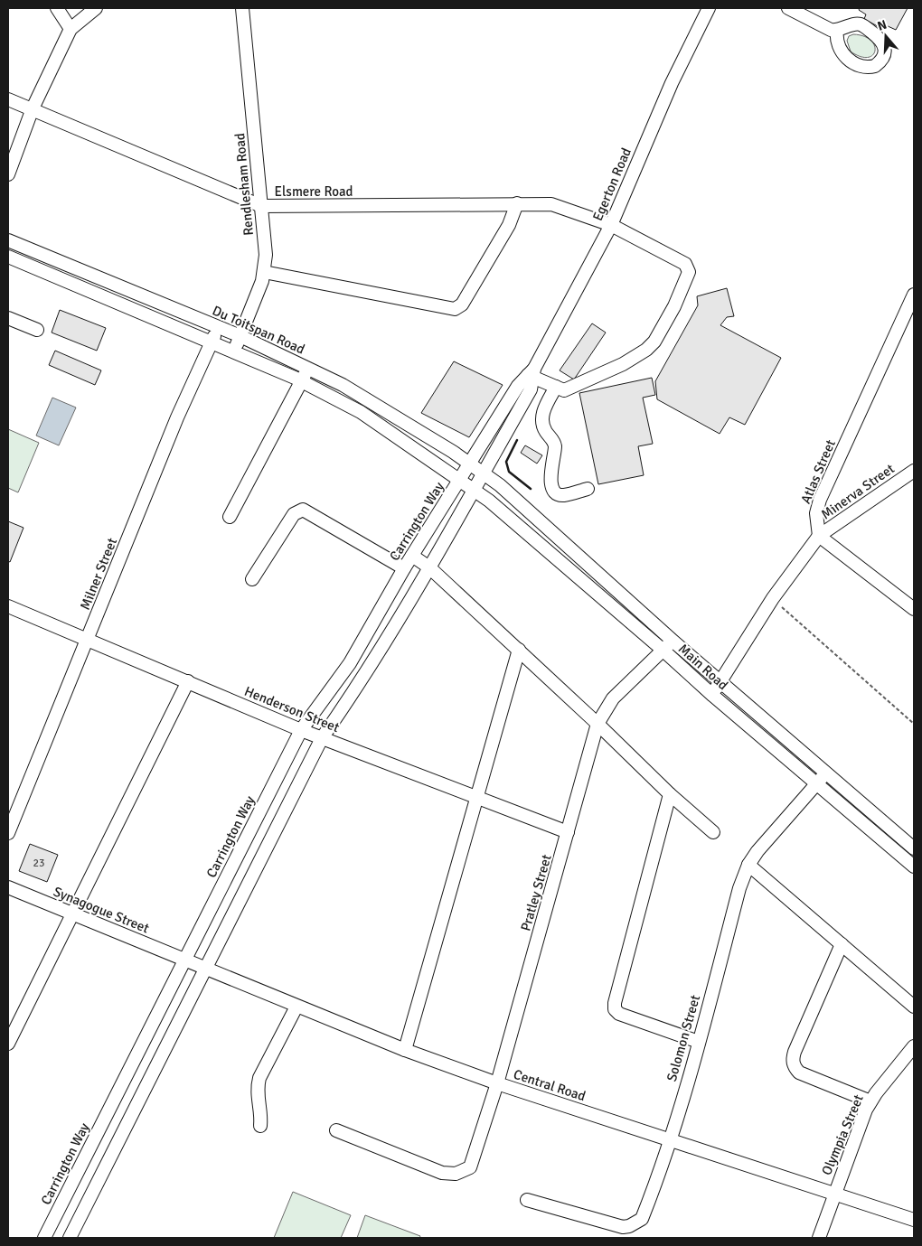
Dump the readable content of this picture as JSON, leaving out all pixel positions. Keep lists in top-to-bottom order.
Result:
{
  "streets": {
    "street": [
      "Rendlesham Road",
      "Egerton Road",
      "Elsmere Road",
      "Du Toitspan Road",
      "Atlas Street",
      "Minerva Street",
      "Carrington Way",
      "Milner Street",
      "Main Road",
      "Henderson Street",
      "Pratley Street",
      "Synagogue Street",
      "Solomon Street",
      "Central Road",
      "Olympia Street"
    ]
  },
  "crossings": [
    ["Rendlesham Road", "Elsmere Road"],
    ["Rendlesham Road", "Du Toitspan Road"],
    ["Egerton Road", "Elsmere Road"],
    ["Egerton Road", "Du Toitspan Road"],
    ["Egerton Road", "Carrington Way"],
    ["Egerton Road", "Main Road"],
    ["Du Toitspan Road", "Carrington Way"],
    ["Du Toitspan Road", "Milner Street"],
    ["Du Toitspan Road", "Main Road"],
    ["Atlas Street", "Minerva Street"],
    ["Carrington Way", "Henderson Street"],
    ["Carrington Way", "Synagogue Street"],
    ["Carrington Way", "Central Road"],
    ["Milner Street", "Henderson Street"],
    ["Main Road", "Pratley Street"],
    ["Main Road", "Solomon Street"],
    ["Henderson Street", "Pratley Street"],
    ["Pratley Street", "Central Road"],
    ["Synagogue Street", "Central Road"],
    ["Solomon Street", "Central Road"],
    ["Central Road", "Olympia Street"]
  ],
  "house_numbers": ["23"],
  "north": "top"
}
